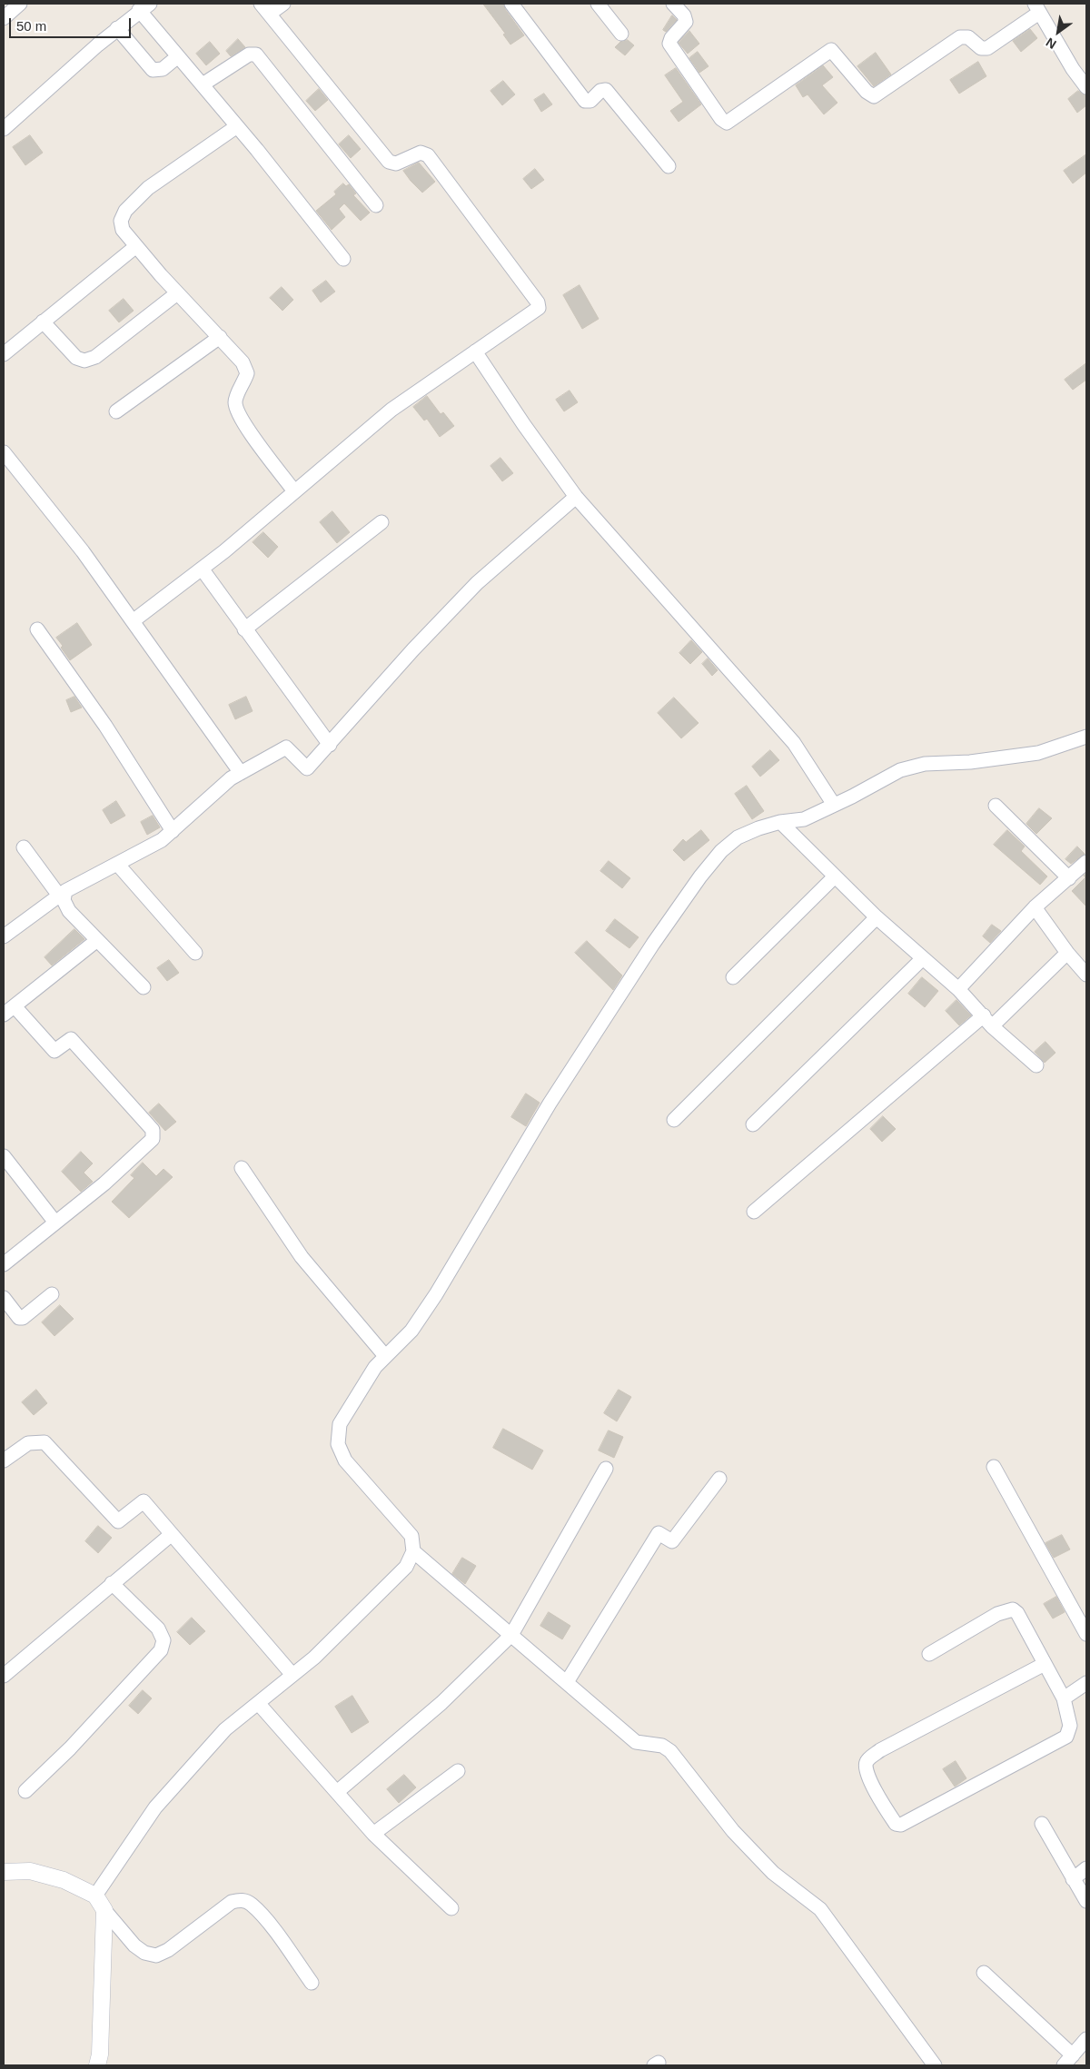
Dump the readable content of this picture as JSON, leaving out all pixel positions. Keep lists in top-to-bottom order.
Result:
{
  "scale_bar": "50 m",
  "north": "bottom left"
}
